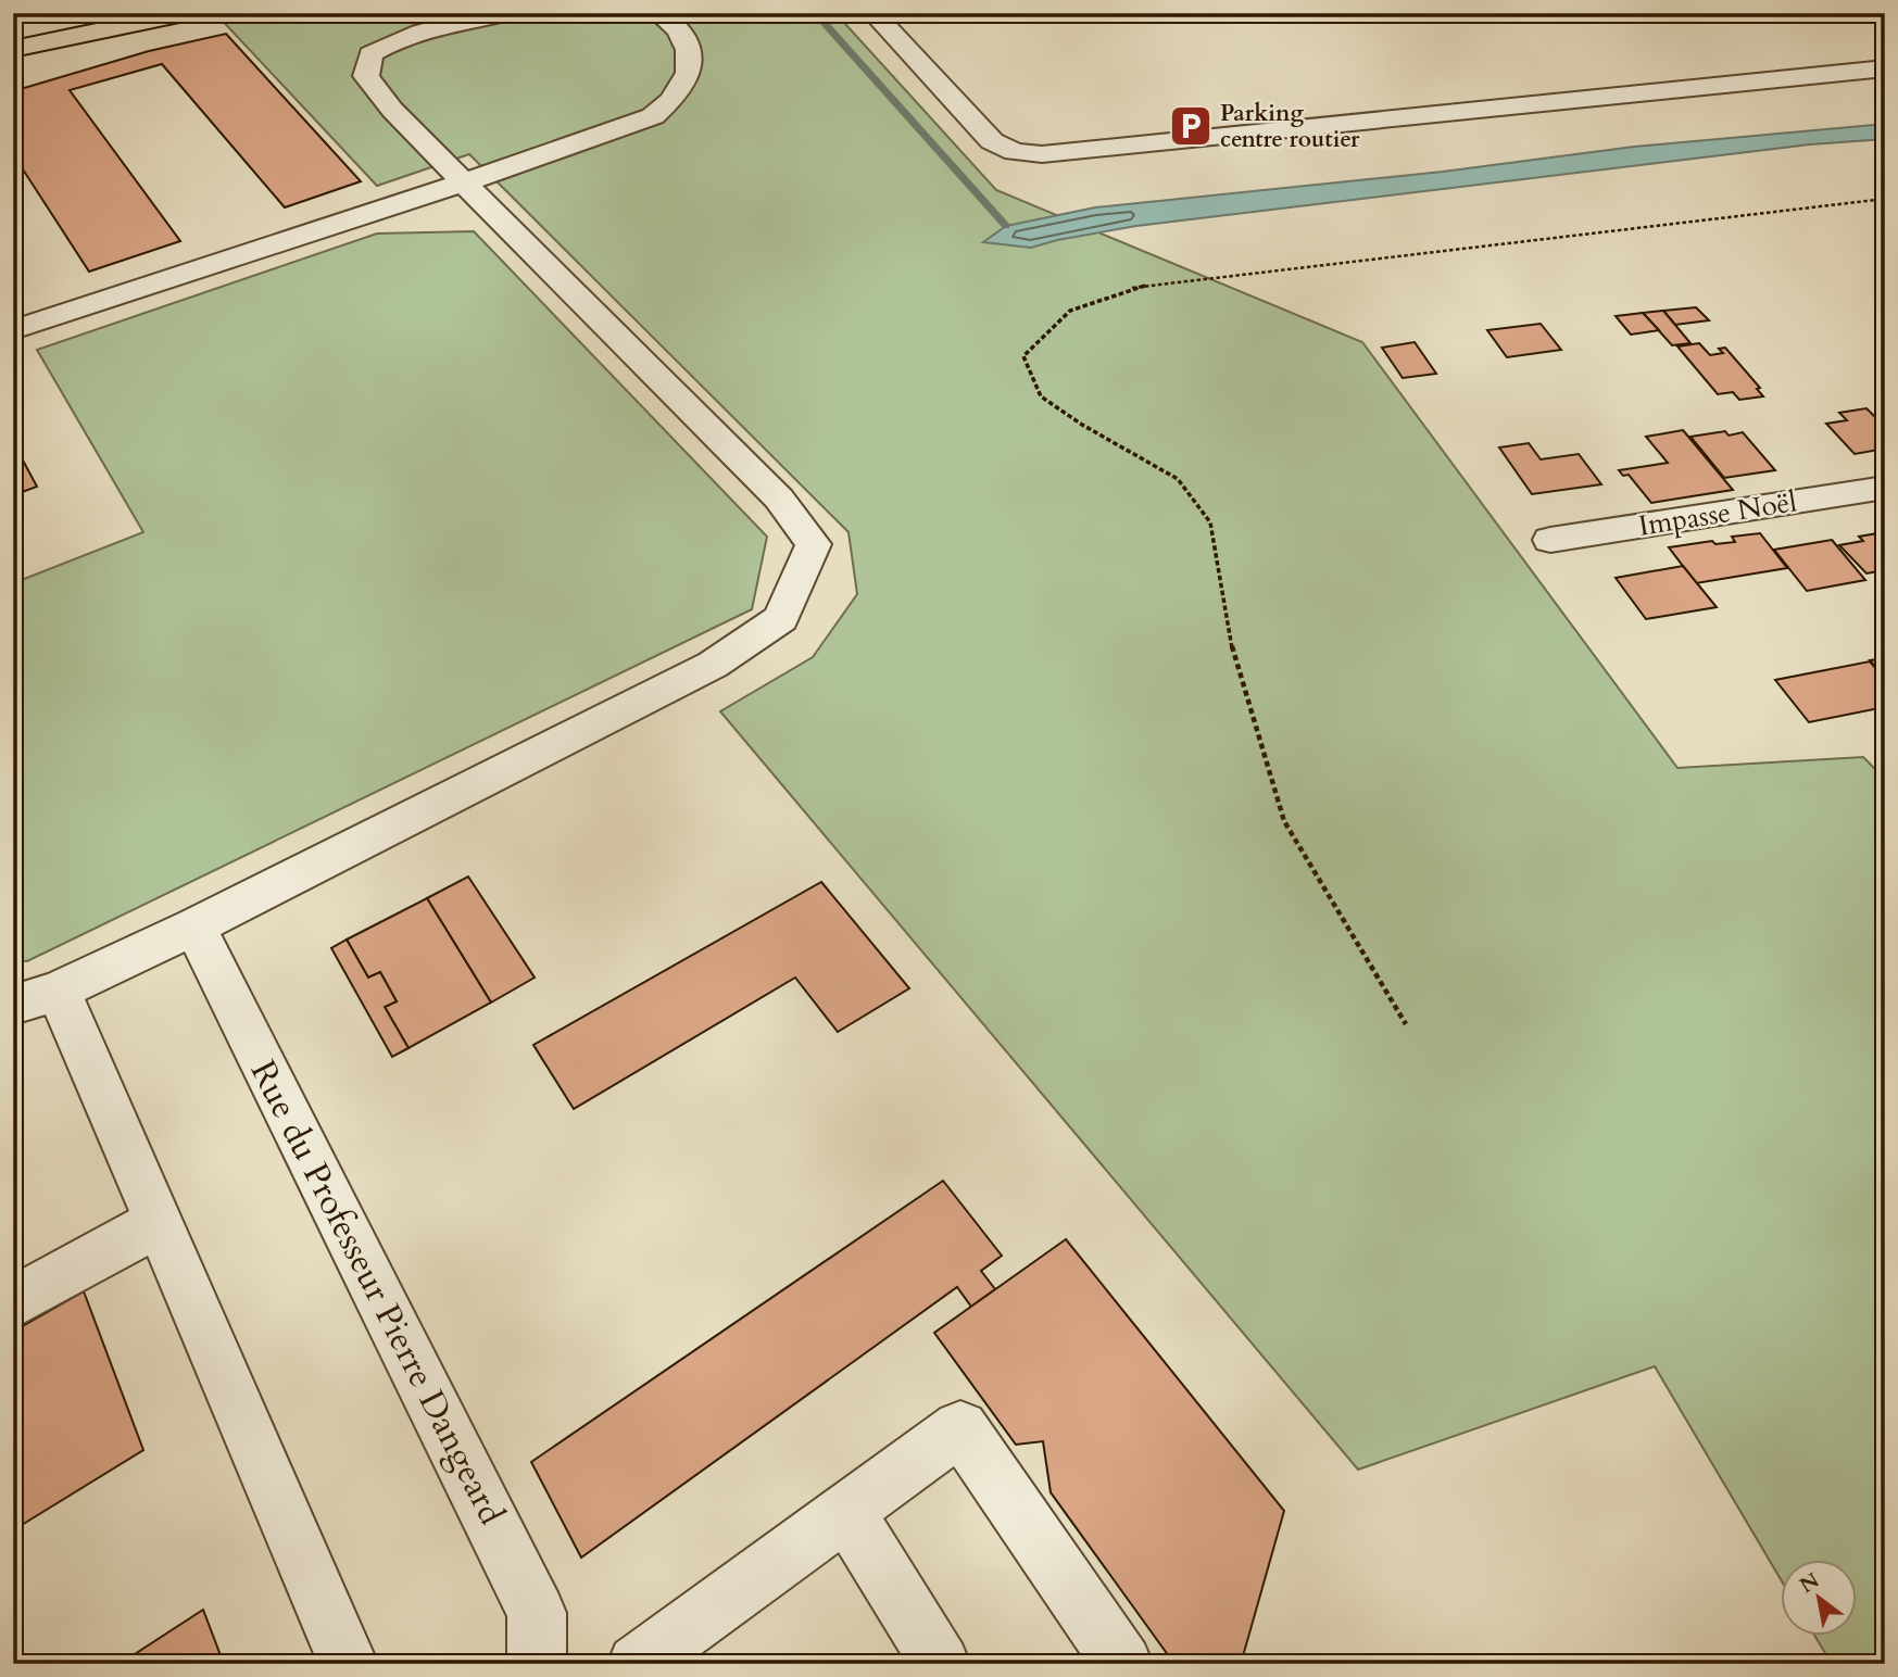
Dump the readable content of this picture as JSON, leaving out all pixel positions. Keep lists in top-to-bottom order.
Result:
{
  "streets": {
    "street": ["Impasse Noël", "Rue du Professeur Pierre Dangeard"]
  },
  "places": {
    "parking": ["Parking centre routier"]
  },
  "north": "top left"
}
